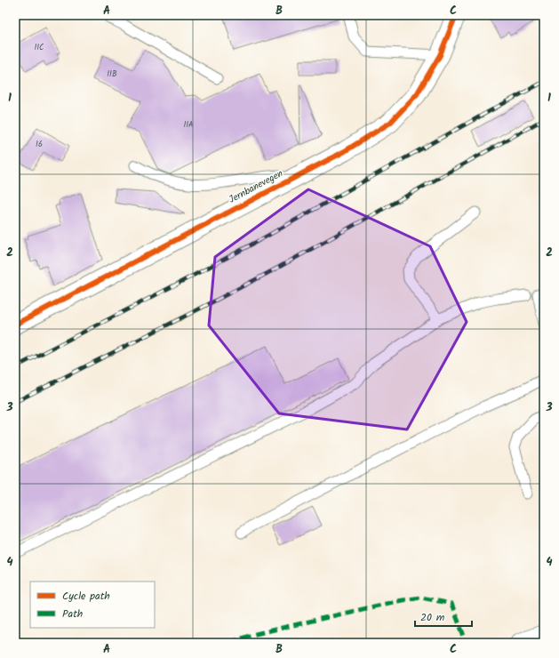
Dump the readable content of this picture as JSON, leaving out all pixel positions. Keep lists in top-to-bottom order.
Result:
{
  "streets": {
    "street": ["Jernbanevegen"]
  },
  "house_numbers": [
    "11C",
    "11B",
    "11A",
    "16"
  ],
  "legend": ["Cycle path", "Path"],
  "scale_bar": "20 m",
  "grid": {
    "columns": ["A", "B", "C"],
    "rows": [
      "1",
      "2",
      "3",
      "4"
    ]
  }
}
